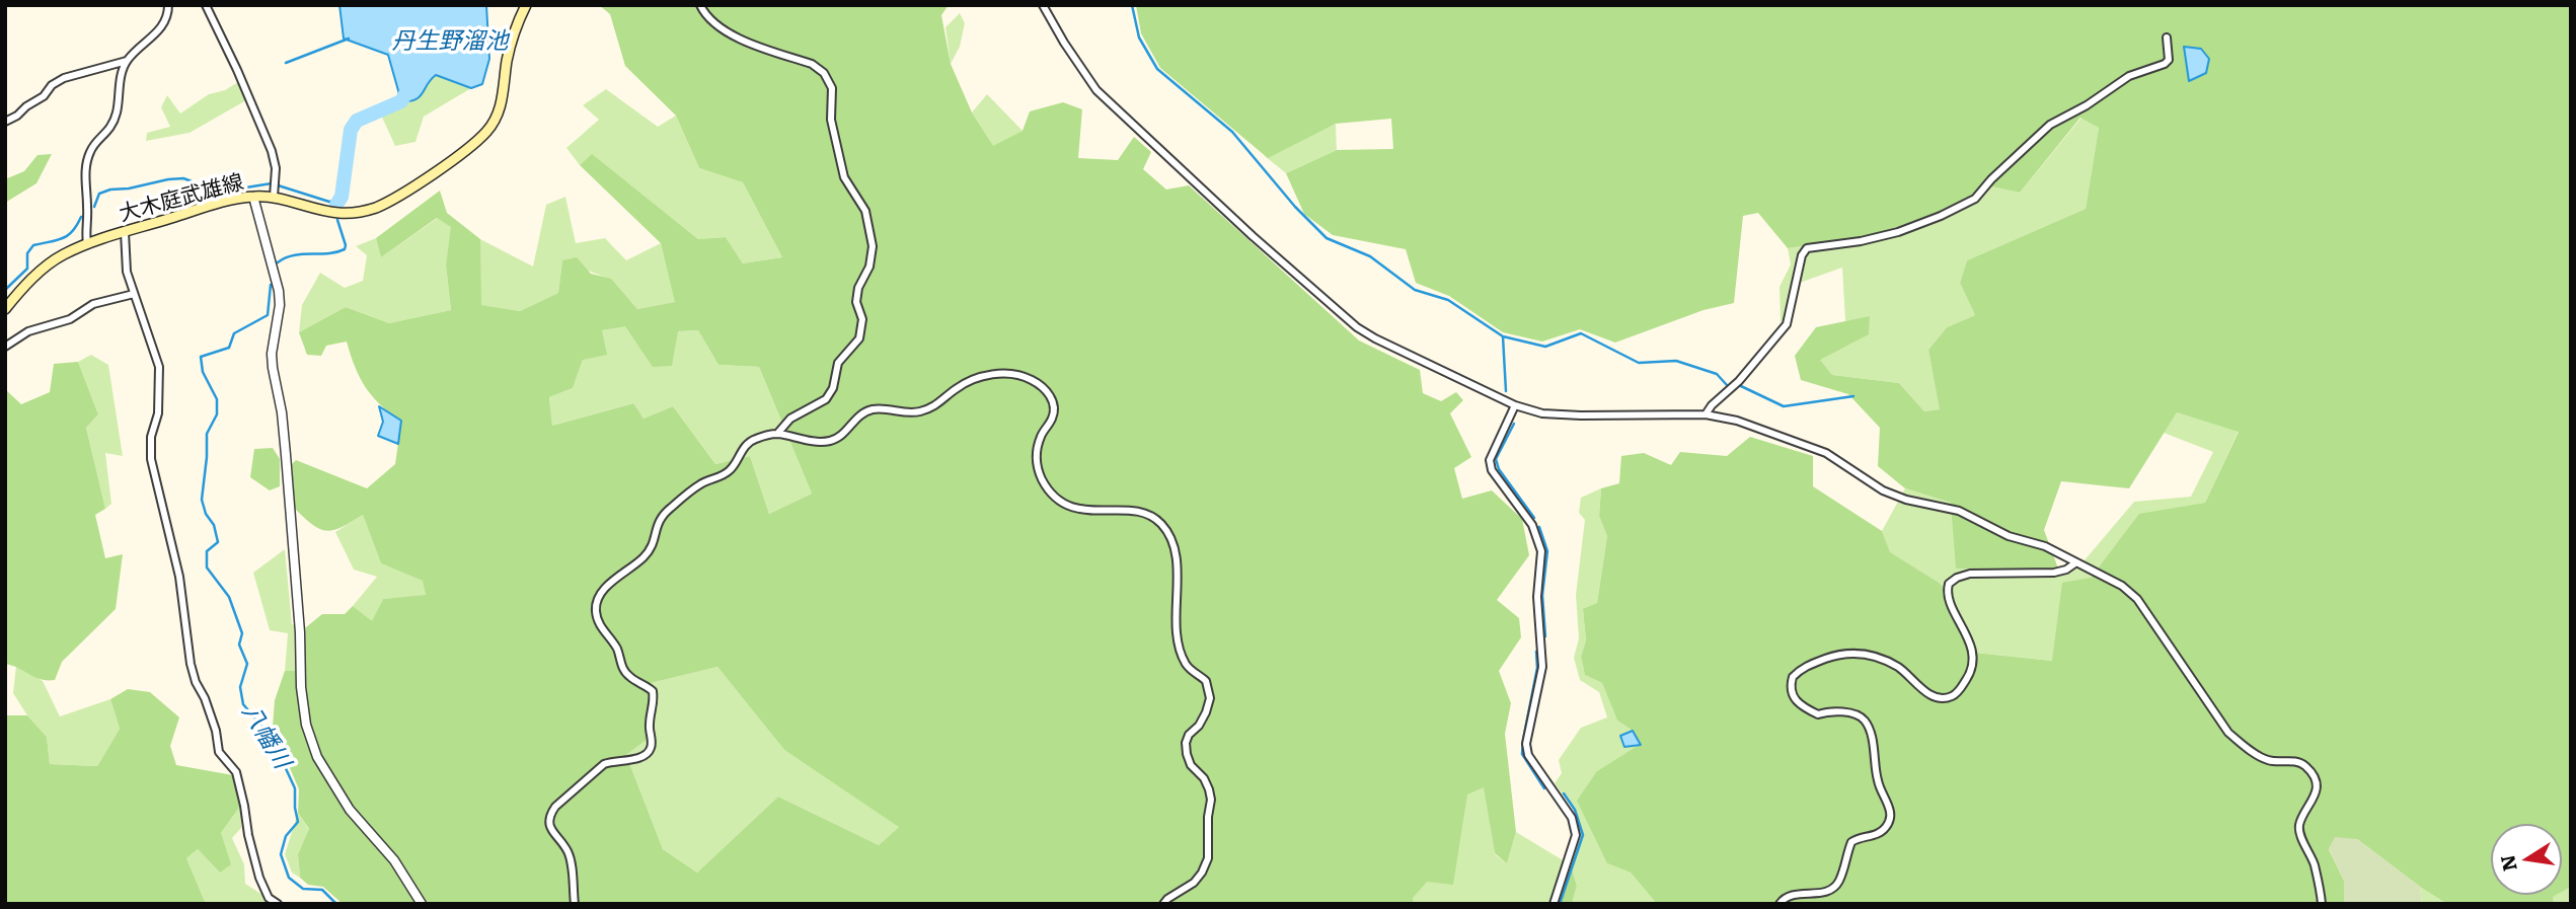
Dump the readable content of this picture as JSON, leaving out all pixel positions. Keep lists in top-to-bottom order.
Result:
{
  "streets": {
    "main road": ["大木庭武雄線"]
  },
  "water": ["丹生野溜池", "八幡川"],
  "north": "left"
}
